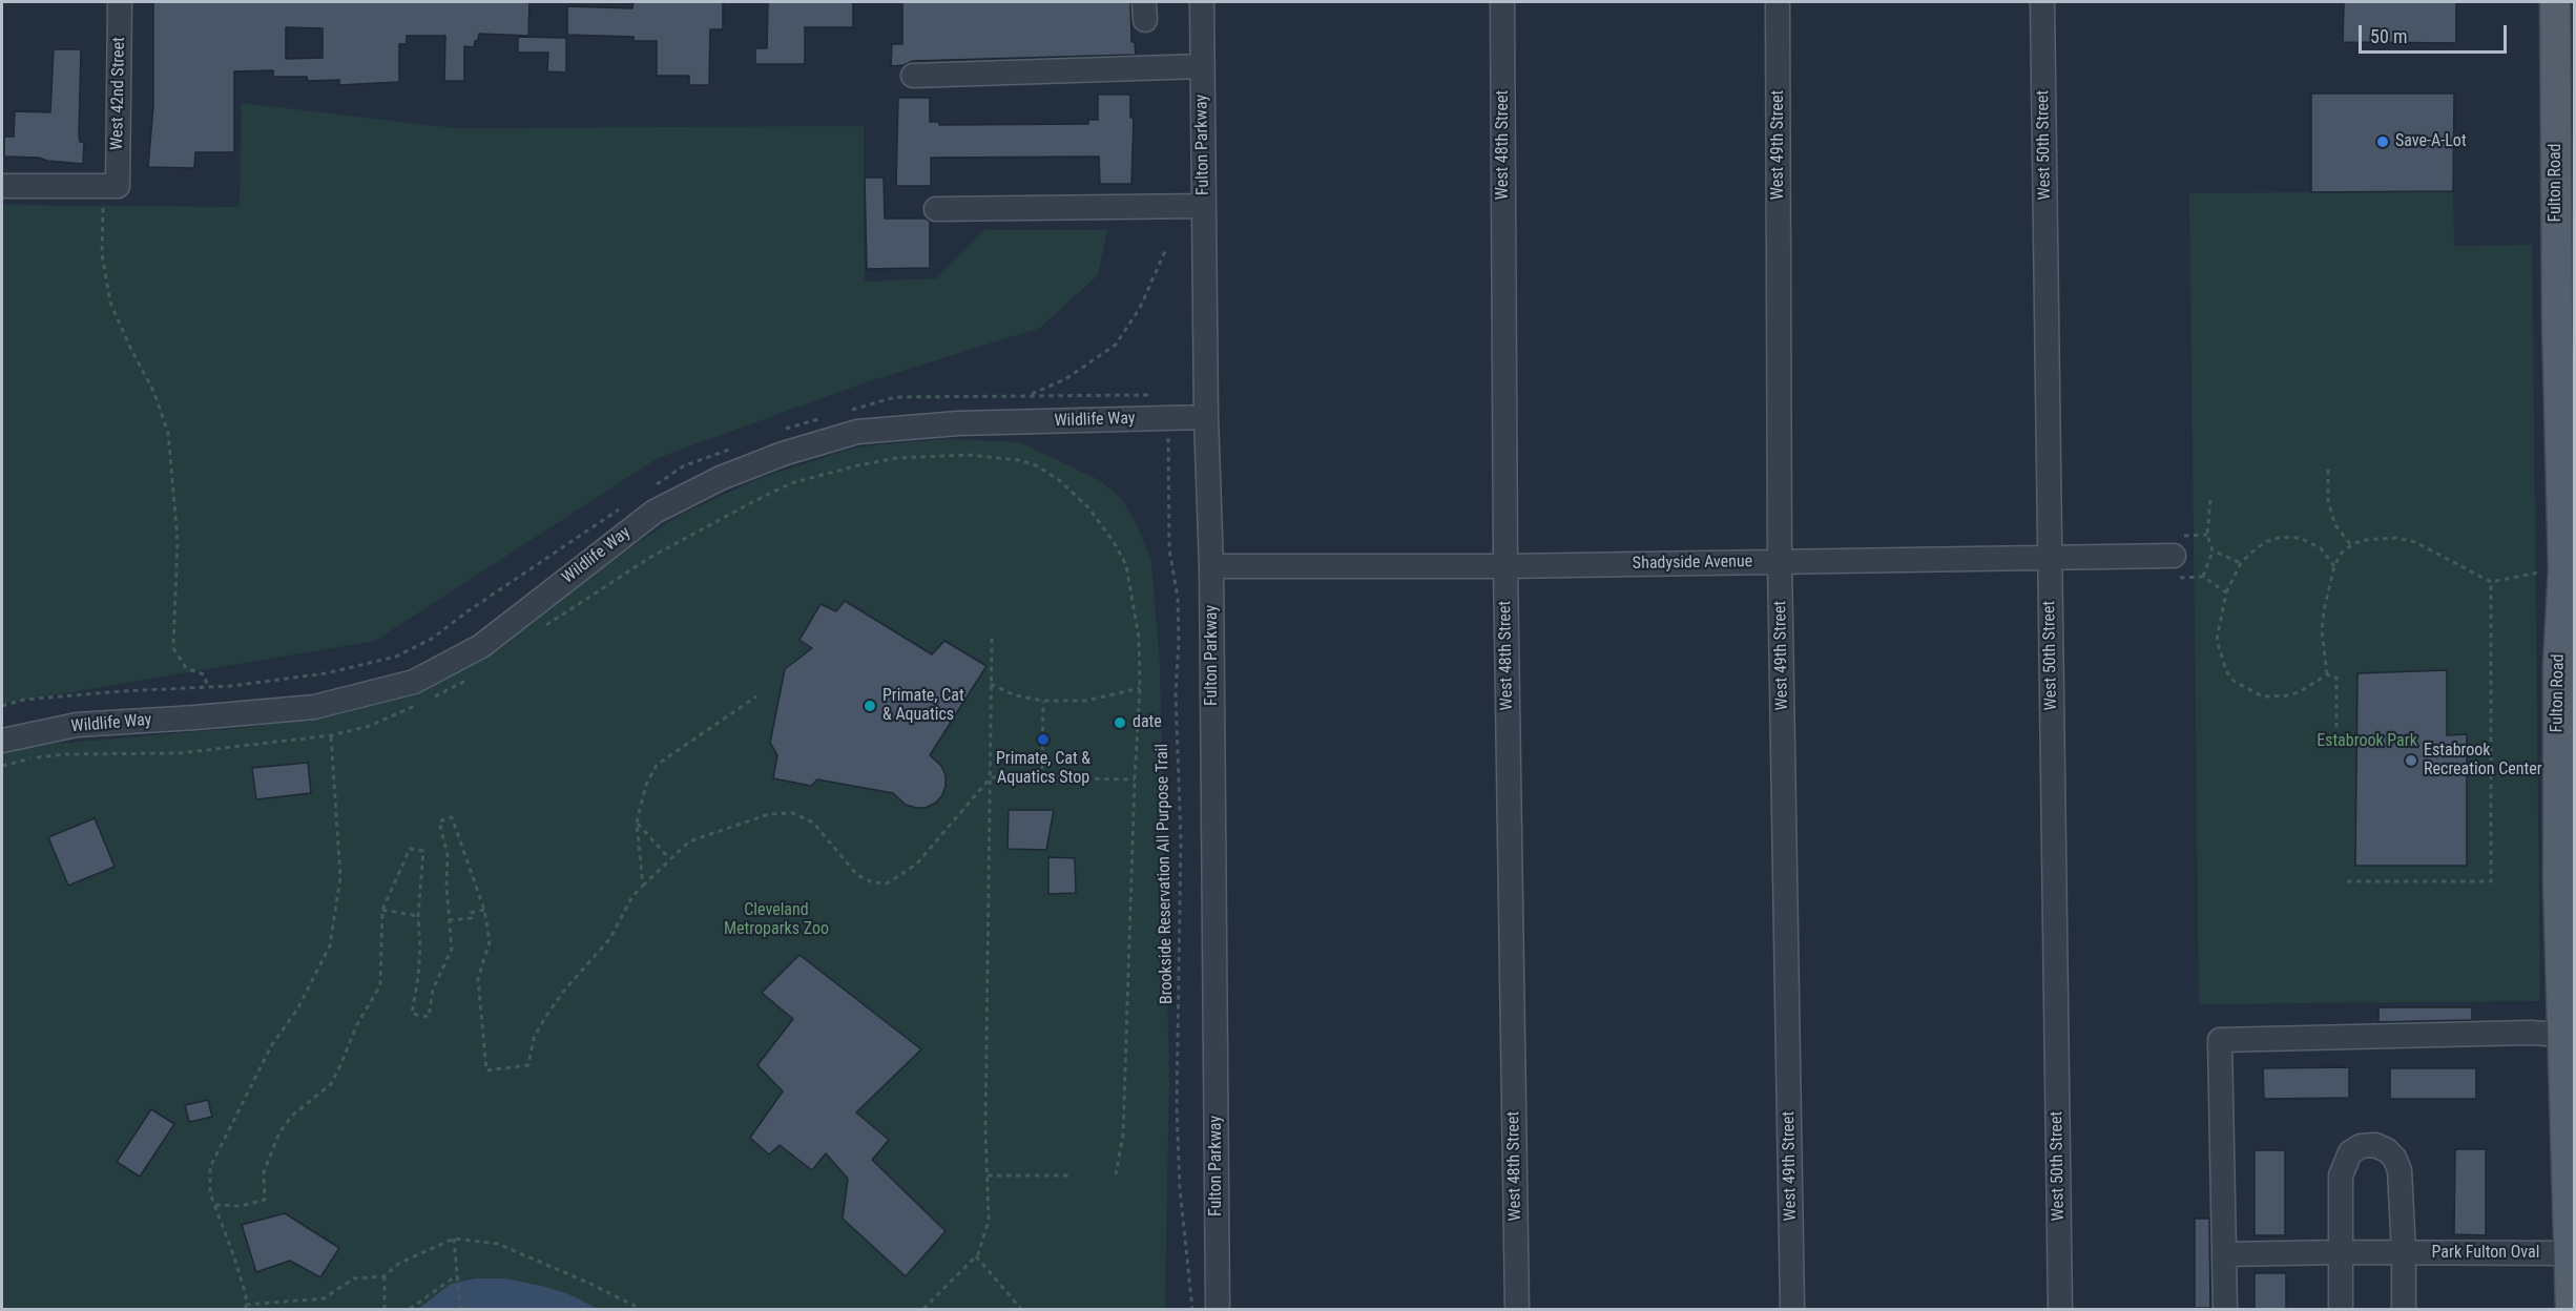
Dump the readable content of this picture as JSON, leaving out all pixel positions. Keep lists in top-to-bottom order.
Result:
{
  "streets": {
    "main road": ["Fulton Road"],
    "street": [
      "West 42nd Street",
      "Fulton Parkway",
      "West 48th Street",
      "West 49th Street",
      "West 50th Street",
      "Wildlife Way",
      "Shadyside Avenue",
      "Park Fulton Oval"
    ],
    "path": ["Brookside Reservation All Purpose Trail"]
  },
  "crossings": [
    ["Fulton Parkway", "Wildlife Way"],
    ["Fulton Parkway", "Shadyside Avenue"],
    ["West 48th Street", "Shadyside Avenue"],
    ["West 49th Street", "Shadyside Avenue"],
    ["West 50th Street", "Shadyside Avenue"],
    ["Fulton Road", "Park Fulton Oval"]
  ],
  "parks": ["Estabrook Park", "Cleveland Metroparks Zoo"],
  "places": [
    "Save-A-Lot",
    "Primate, Cat & Aquatics",
    "date",
    "Primate, Cat & Aquatics Stop",
    "Estabrook Recreation Center"
  ],
  "scale_bar": "50 m"
}
